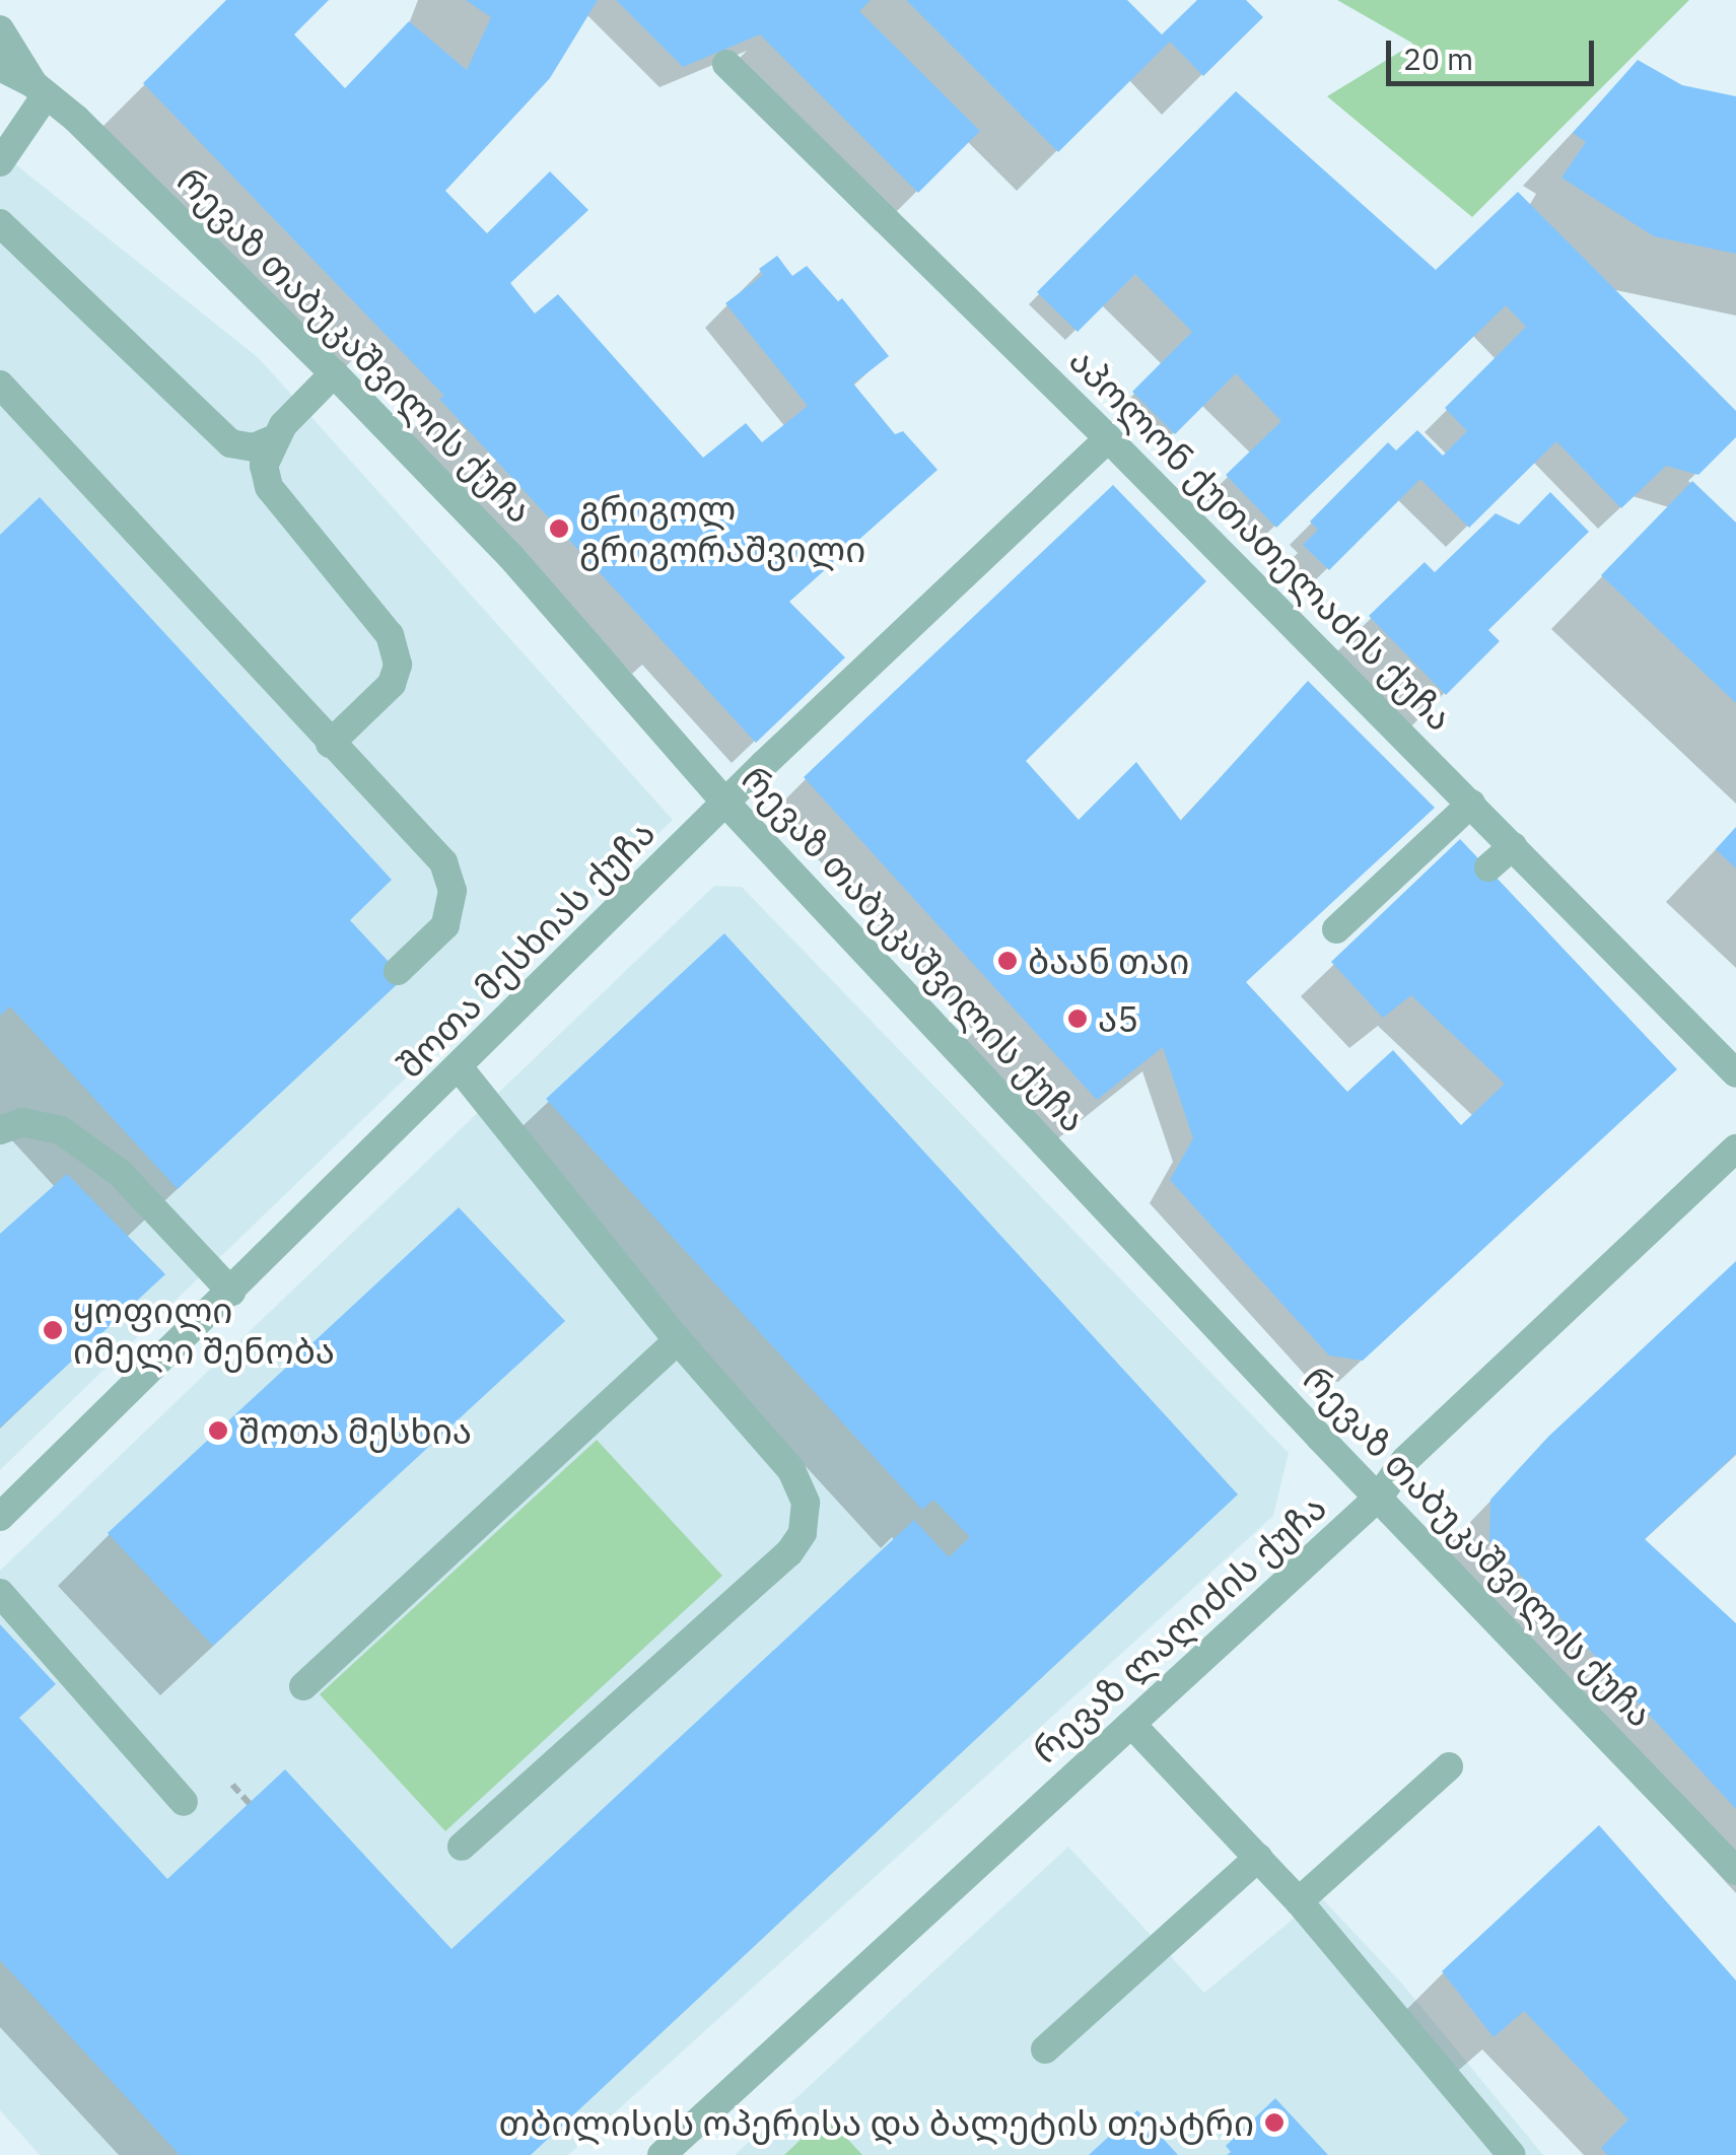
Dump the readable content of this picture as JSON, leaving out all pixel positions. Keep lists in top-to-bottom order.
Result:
{
  "streets": {
    "street": [
      "რევაზ თაბუკაშვილის ქუჩა",
      "აპოლონ ქუთათელაძის ქუჩა",
      "შოთა მესხიას ქუჩა",
      "რევაზ ლაღიძის ქუჩა"
    ]
  },
  "crossings": [
    ["რევაზ თაბუკაშვილის ქუჩა", "შოთა მესხიას ქუჩა"],
    ["რევაზ თაბუკაშვილის ქუჩა", "რევაზ ლაღიძის ქუჩა"],
    ["აპოლონ ქუთათელაძის ქუჩა", "შოთა მესხიას ქუჩა"]
  ],
  "places": [
    "გრიგოლ გრიგორაშვილი",
    "ბაან თაი",
    "ა5",
    "ყოფილი იმელი შენობა",
    "შოთა მესხია",
    "თბილისის ოპერისა და ბალეტის თეატრი"
  ],
  "scale_bar": "20 m"
}
